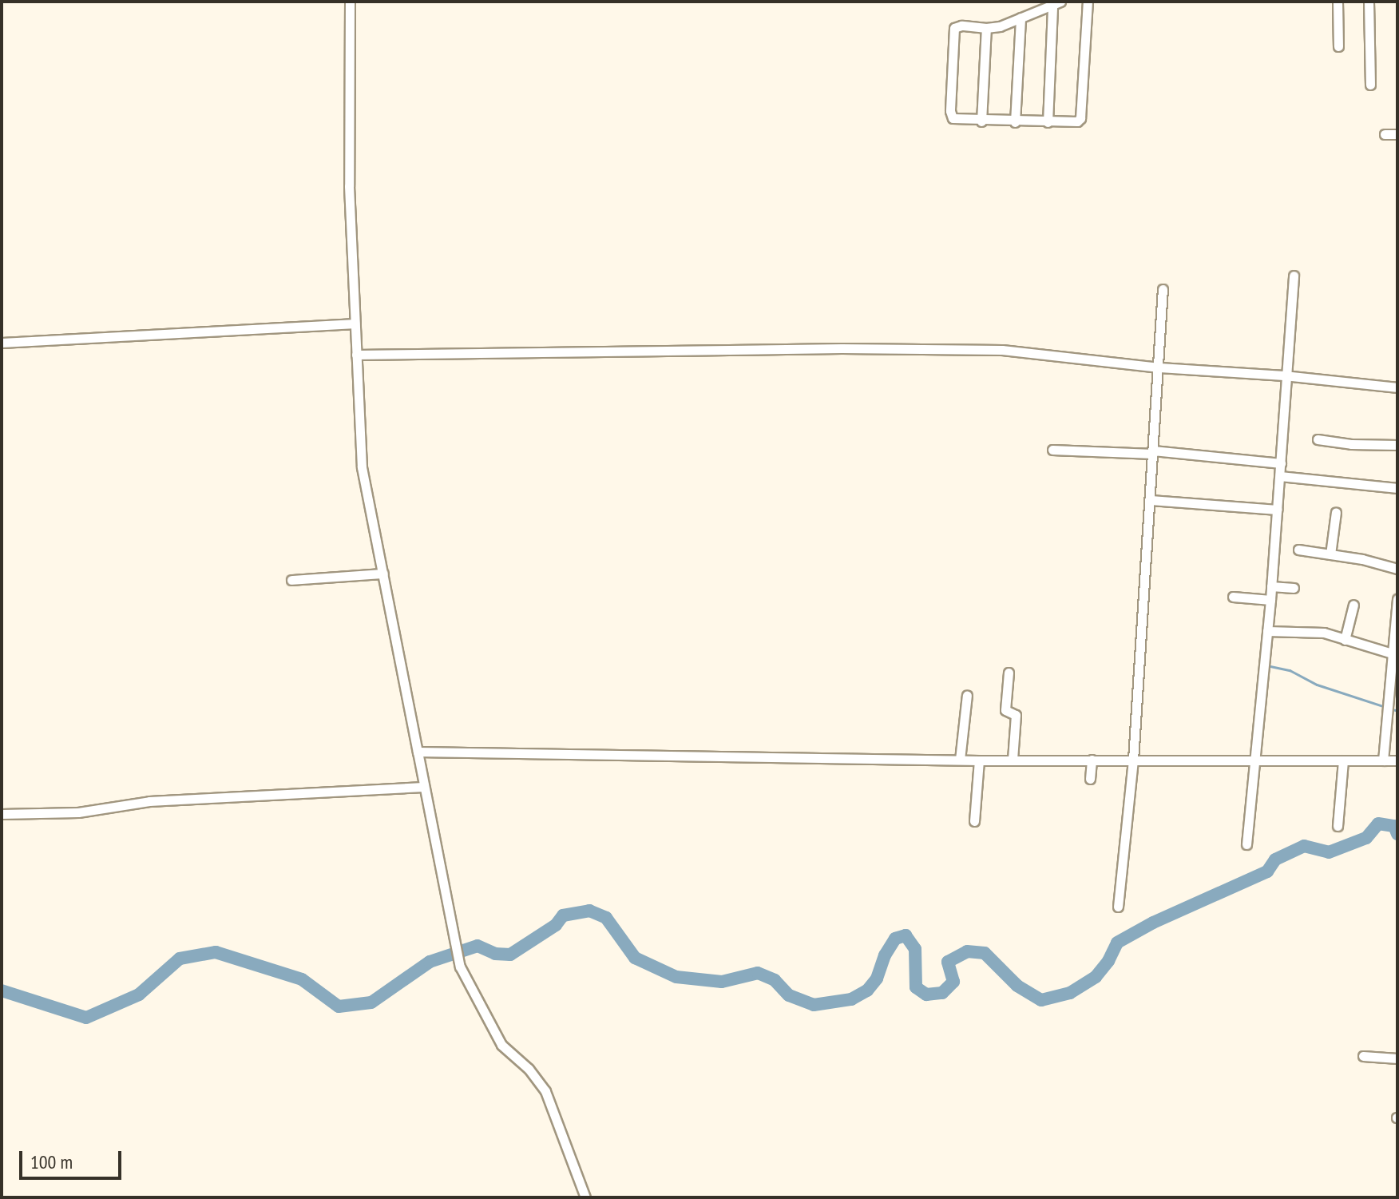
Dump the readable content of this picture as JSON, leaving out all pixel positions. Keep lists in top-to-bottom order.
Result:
{
  "scale_bar": "100 m"
}
